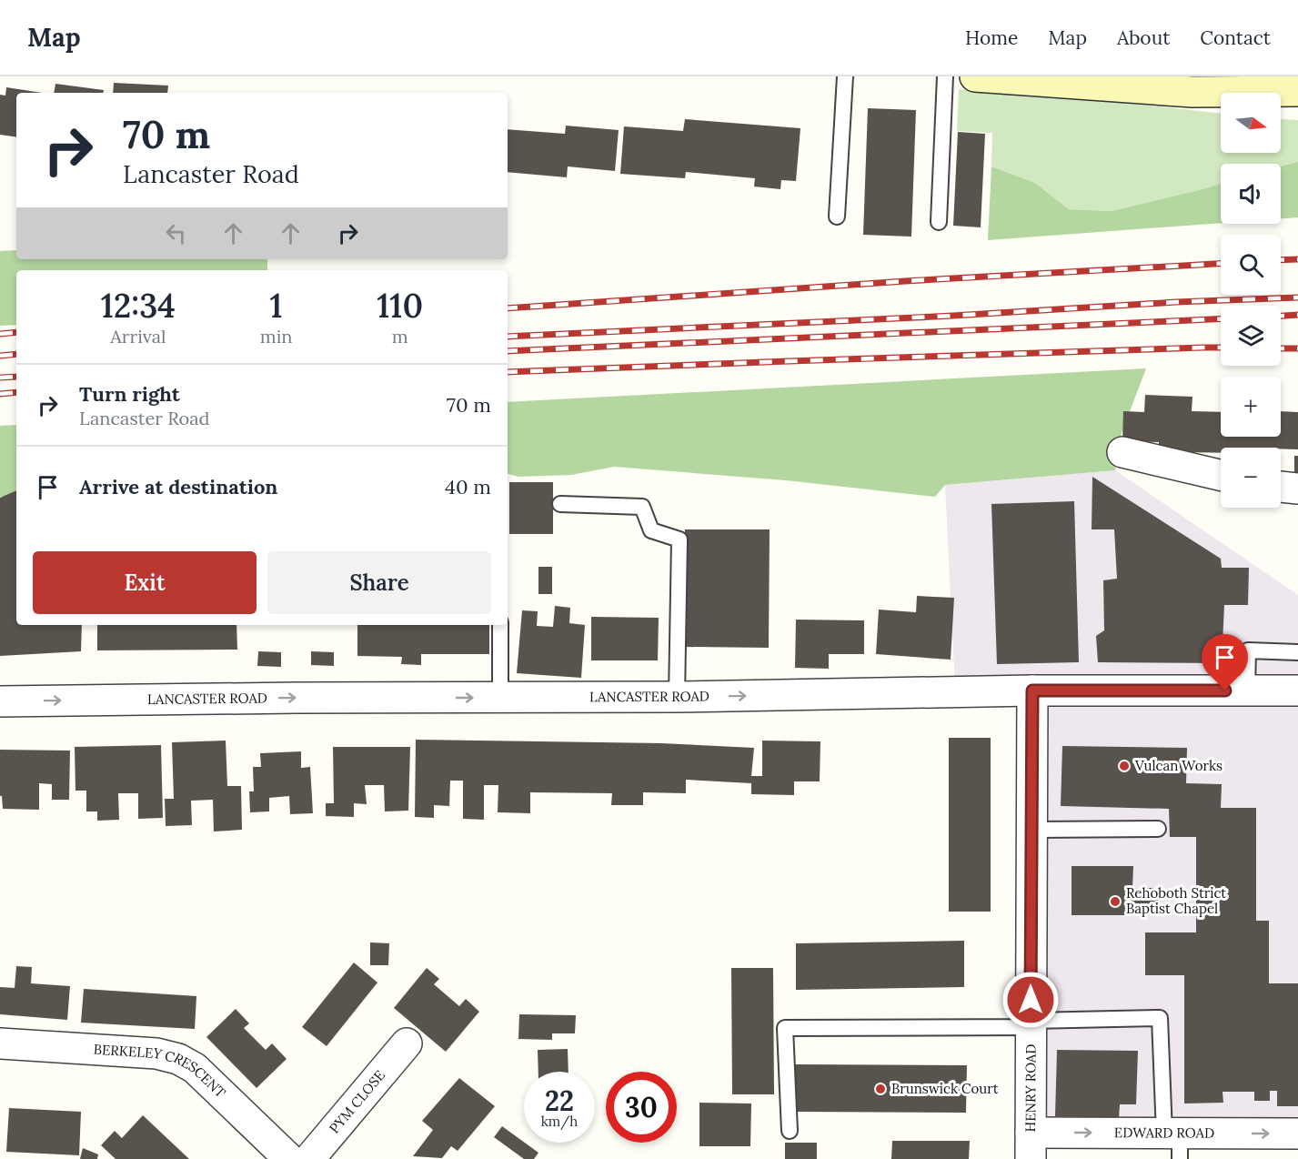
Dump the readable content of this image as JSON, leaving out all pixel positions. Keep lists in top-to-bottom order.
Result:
{
  "streets": {
    "street": [
      "LANCASTER ROAD",
      "BERKELEY CRESCENT",
      "HENRY ROAD",
      "PYM CLOSE",
      "EDWARD ROAD"
    ]
  },
  "crossings": [
    ["LANCASTER ROAD", "HENRY ROAD"],
    ["HENRY ROAD", "EDWARD ROAD"]
  ],
  "one_way": ["LANCASTER ROAD", "EDWARD ROAD"],
  "places": ["Vulcan Works", "Rehoboth Strict Baptist Chapel", "Brunswick Court"],
  "north": "right",
  "page": {
    "header": "Map",
    "nav": [
      "Home",
      "Map",
      "About",
      "Contact"
    ],
    "map_buttons": ["+", "−"],
    "turn": ["70 m", "Lancaster Road"],
    "eta": [
      "12:34",
      "Arrival",
      "1",
      "min",
      "110",
      "m"
    ],
    "list": [
      {
        "name": "Turn right",
        "note": "Lancaster Road",
        "value": "70 m"
      },
      {
        "name": "Arrive at destination",
        "value": "40 m"
      }
    ],
    "buttons": ["Exit", "Share"],
    "speed": "22 km/h",
    "limit": "30"
  }
}
